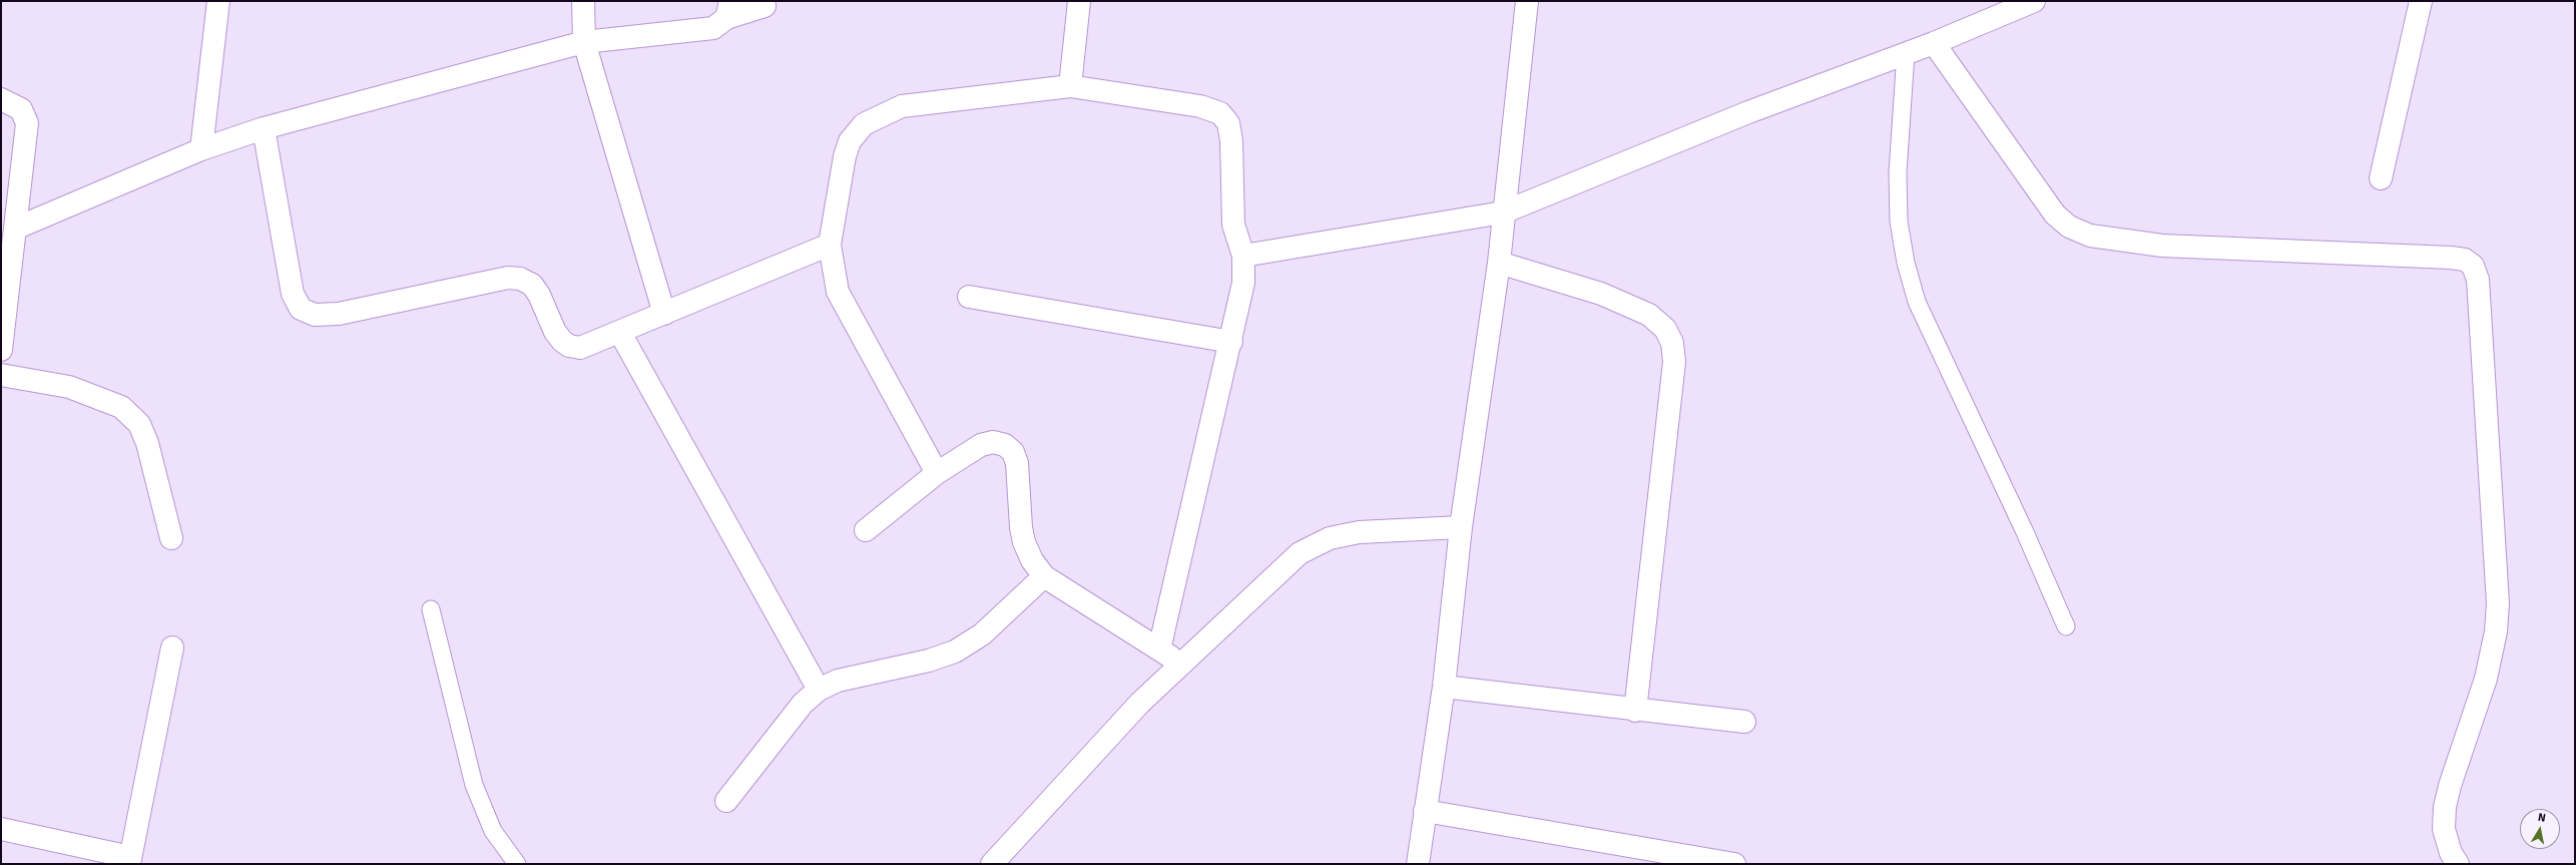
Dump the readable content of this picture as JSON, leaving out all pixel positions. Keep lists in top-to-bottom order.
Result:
{
  "north": "top"
}
